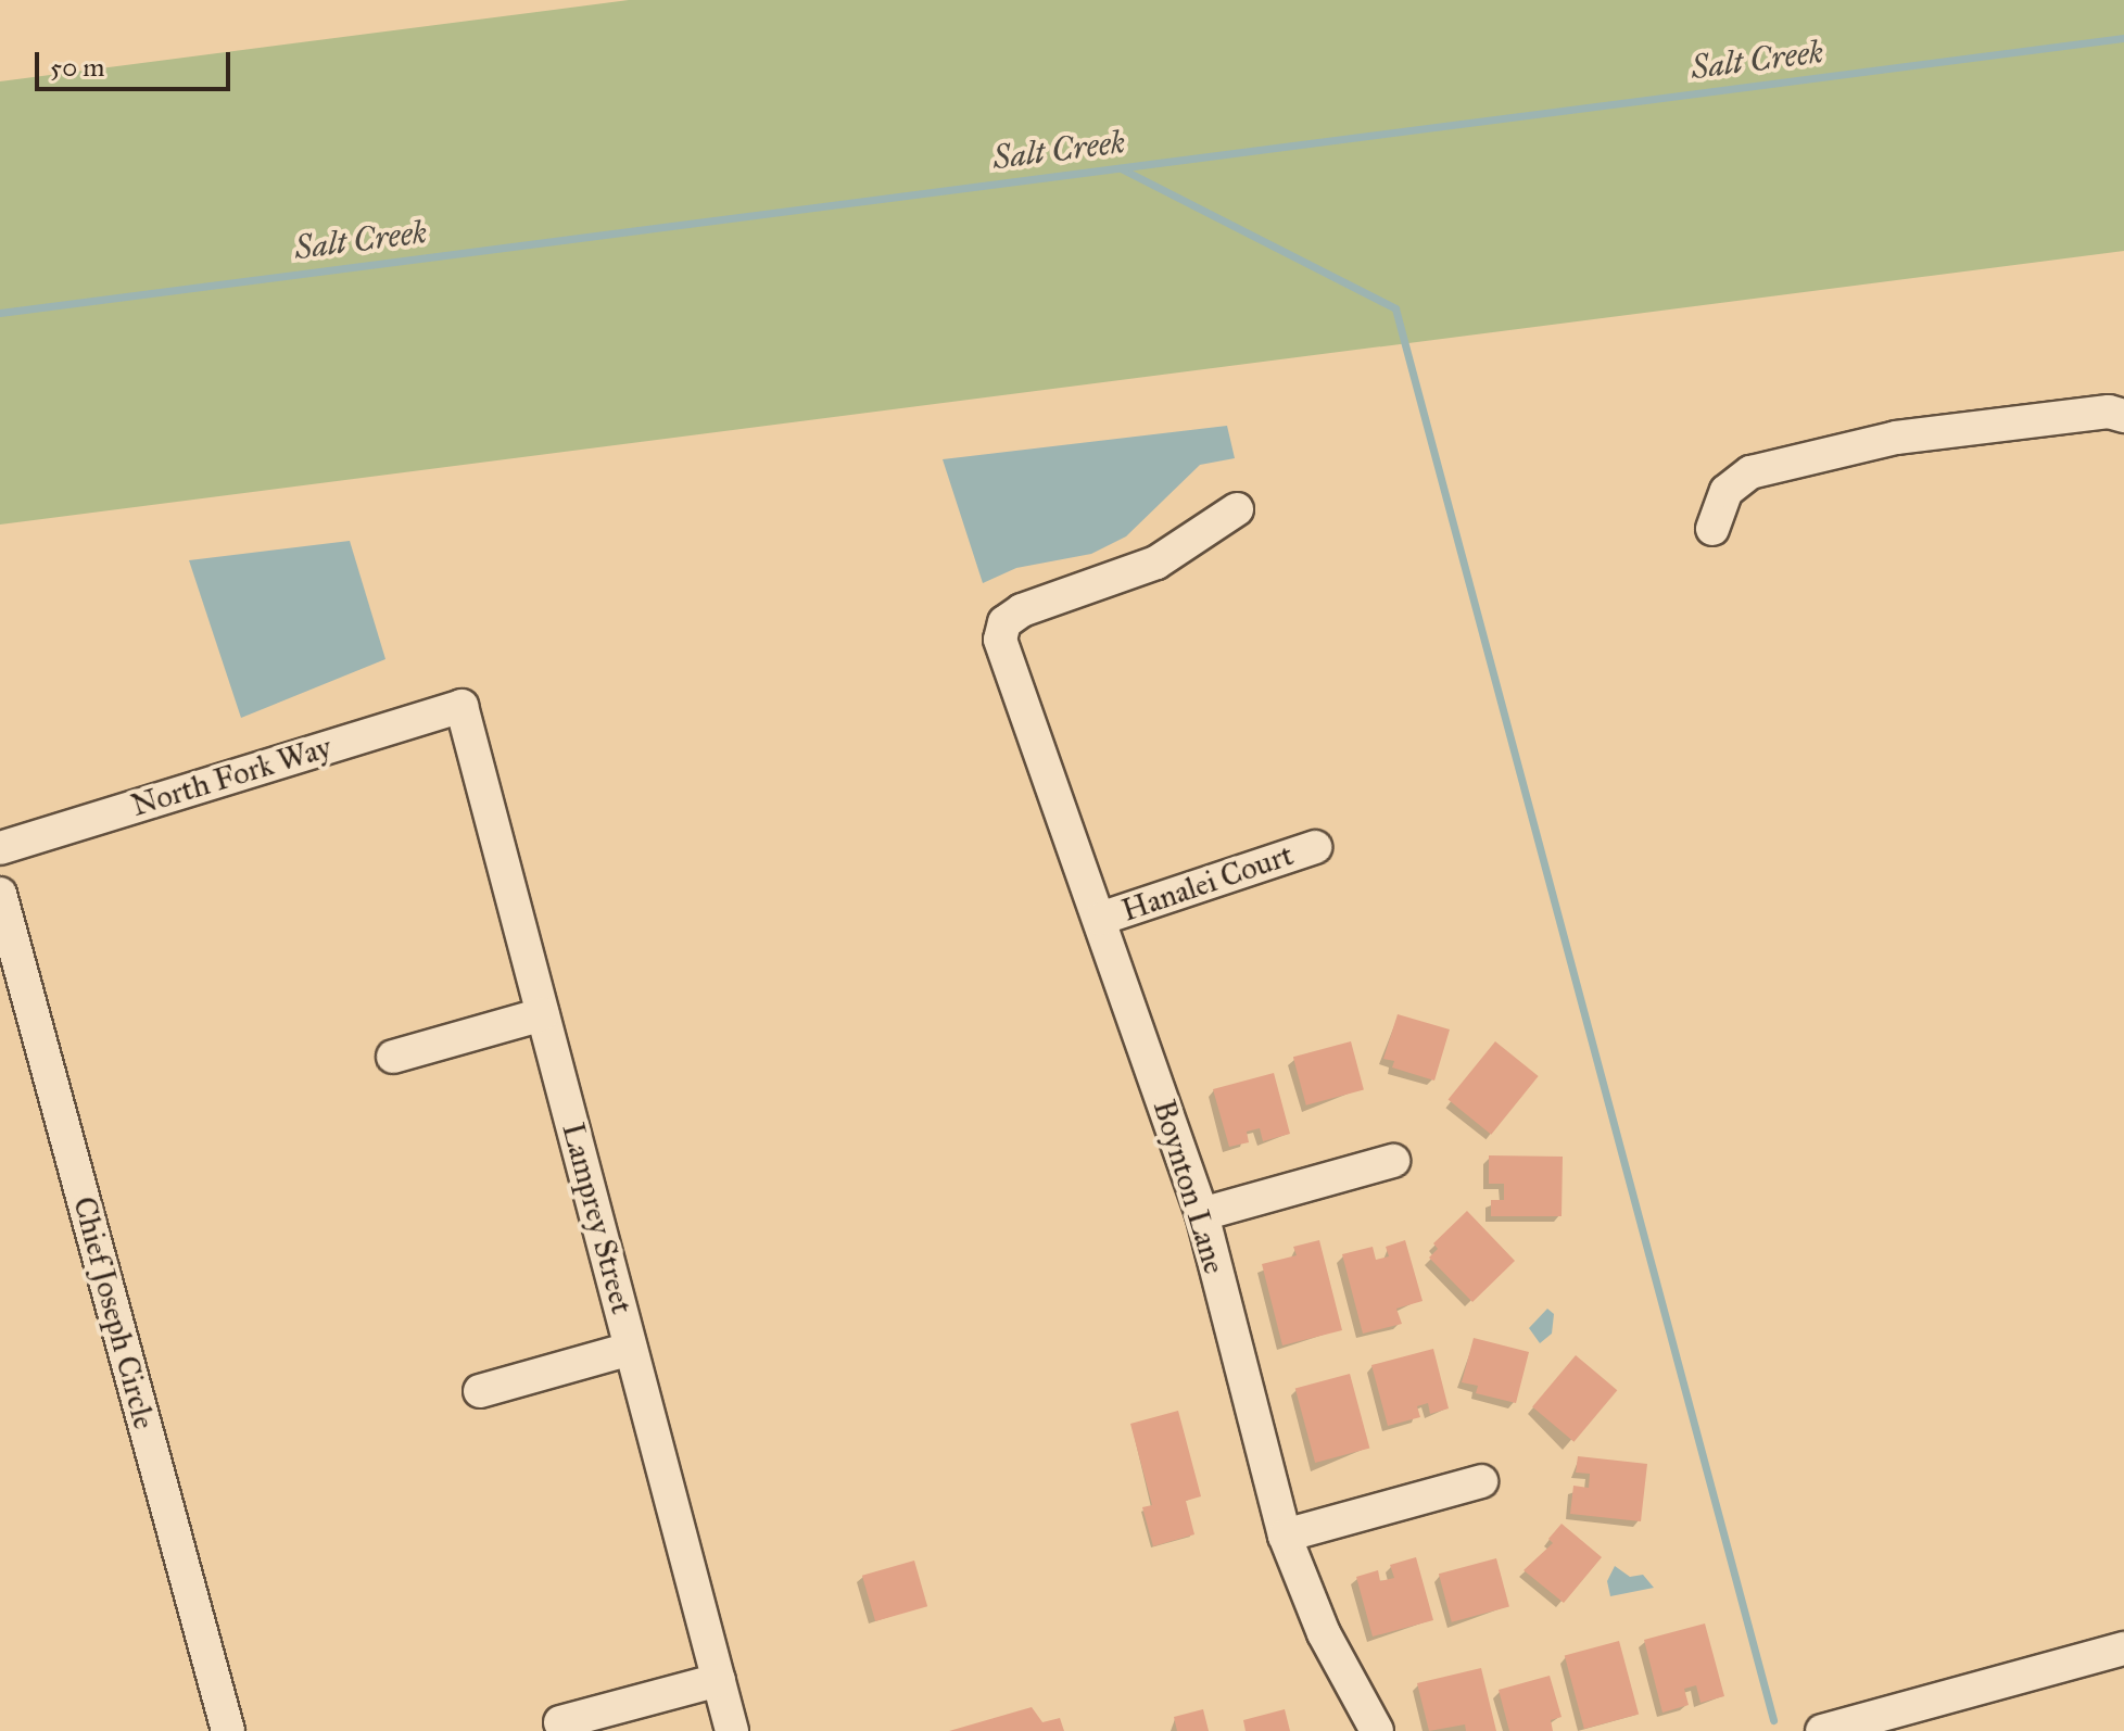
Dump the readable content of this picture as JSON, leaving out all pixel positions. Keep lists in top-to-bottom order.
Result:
{
  "streets": {
    "street": [
      "North Fork Way",
      "Hanalei Court",
      "Boynton Lane",
      "Lamprey Street",
      "Chief Joseph Circle"
    ]
  },
  "crossings": [
    ["North Fork Way", "Lamprey Street"],
    ["Hanalei Court", "Boynton Lane"]
  ],
  "water": ["Salt Creek"],
  "scale_bar": "50 m"
}
